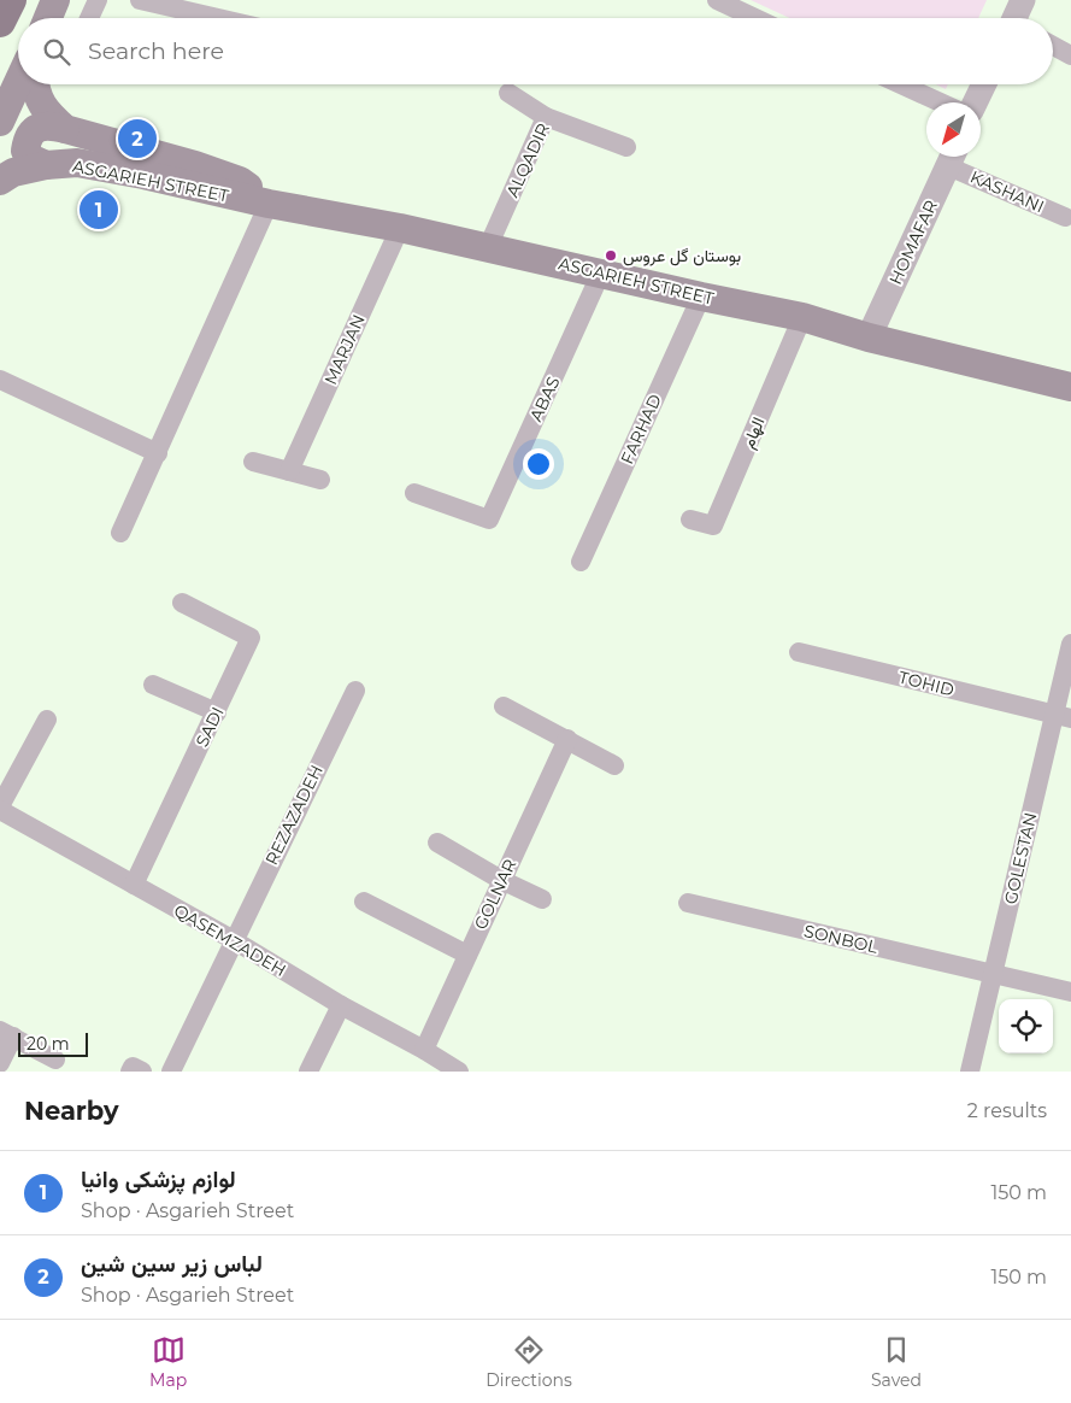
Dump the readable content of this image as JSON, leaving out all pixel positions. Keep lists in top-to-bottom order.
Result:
{
  "streets": {
    "main road": ["ASGARIEH STREET"],
    "street": [
      "ALQADIR",
      "KASHANI",
      "HOMAFAR",
      "MARJAN",
      "ABAS",
      "FARHAD",
      "الهام",
      "TOHID",
      "SADI",
      "REZAZADEH",
      "GOLESTAN",
      "GOLNAR",
      "SONBOL",
      "QASEMZADEH"
    ]
  },
  "crossings": [
    ["ALQADIR", "ASGARIEH STREET"],
    ["ASGARIEH STREET", "HOMAFAR"],
    ["ASGARIEH STREET", "MARJAN"],
    ["ASGARIEH STREET", "ABAS"],
    ["ASGARIEH STREET", "FARHAD"],
    ["ASGARIEH STREET", "الهام"],
    ["KASHANI", "HOMAFAR"],
    ["TOHID", "GOLESTAN"],
    ["SADI", "QASEMZADEH"],
    ["REZAZADEH", "QASEMZADEH"],
    ["GOLESTAN", "SONBOL"],
    ["GOLNAR", "QASEMZADEH"]
  ],
  "places": ["بوستان گل عروس"],
  "scale_bar": "20 m",
  "north": "bottom left",
  "page": {
    "search": "Search here",
    "pins": ["2", "1"],
    "scale": "20 m",
    "heading": ["Nearby", "2 results"],
    "list": [
      {
        "mark": "1",
        "name": "لوازم پزشکی وانیا",
        "note": "Shop · Asgarieh Street",
        "value": "150 m"
      },
      {
        "mark": "2",
        "name": "لباس زیر سین شین",
        "note": "Shop · Asgarieh Street",
        "value": "150 m"
      }
    ],
    "nav": ["Map", "Directions", "Saved"]
  }
}
